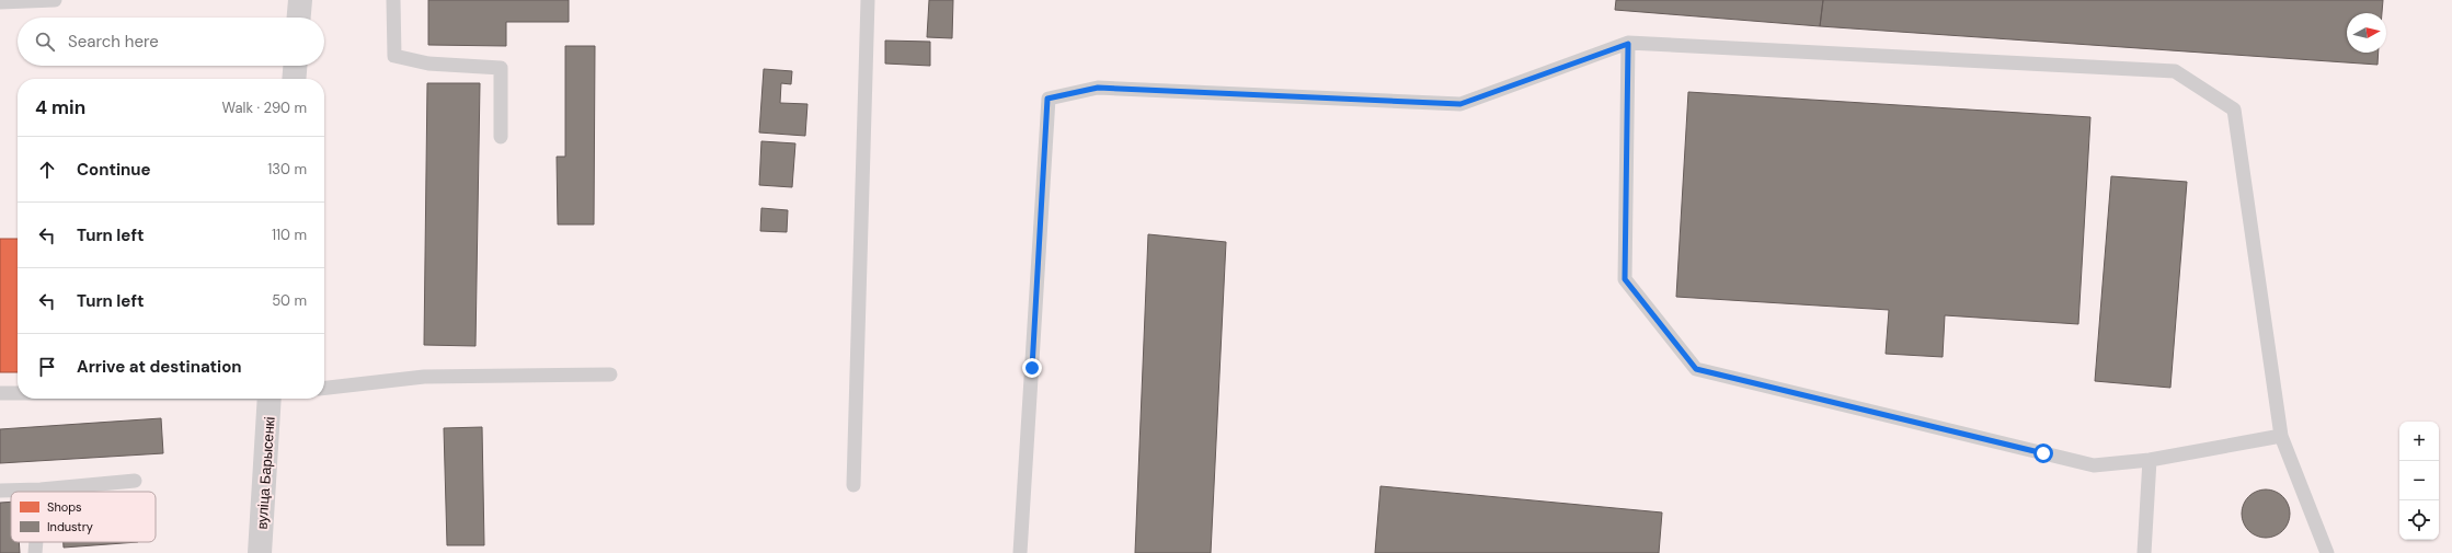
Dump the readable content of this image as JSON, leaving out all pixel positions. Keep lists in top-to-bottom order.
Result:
{
  "streets": {
    "street": ["вуліца Барысенкі"]
  },
  "legend": ["Shops", "Industry"],
  "north": "right",
  "page": {
    "search": "Search here",
    "heading": ["4 min", "Walk · 290 m"],
    "list": [
      ["Continue", "130 m"],
      ["Turn left", "110 m"],
      ["Turn left", "50 m"],
      "Arrive at destination"
    ],
    "map_buttons": ["+", "−"]
  }
}
